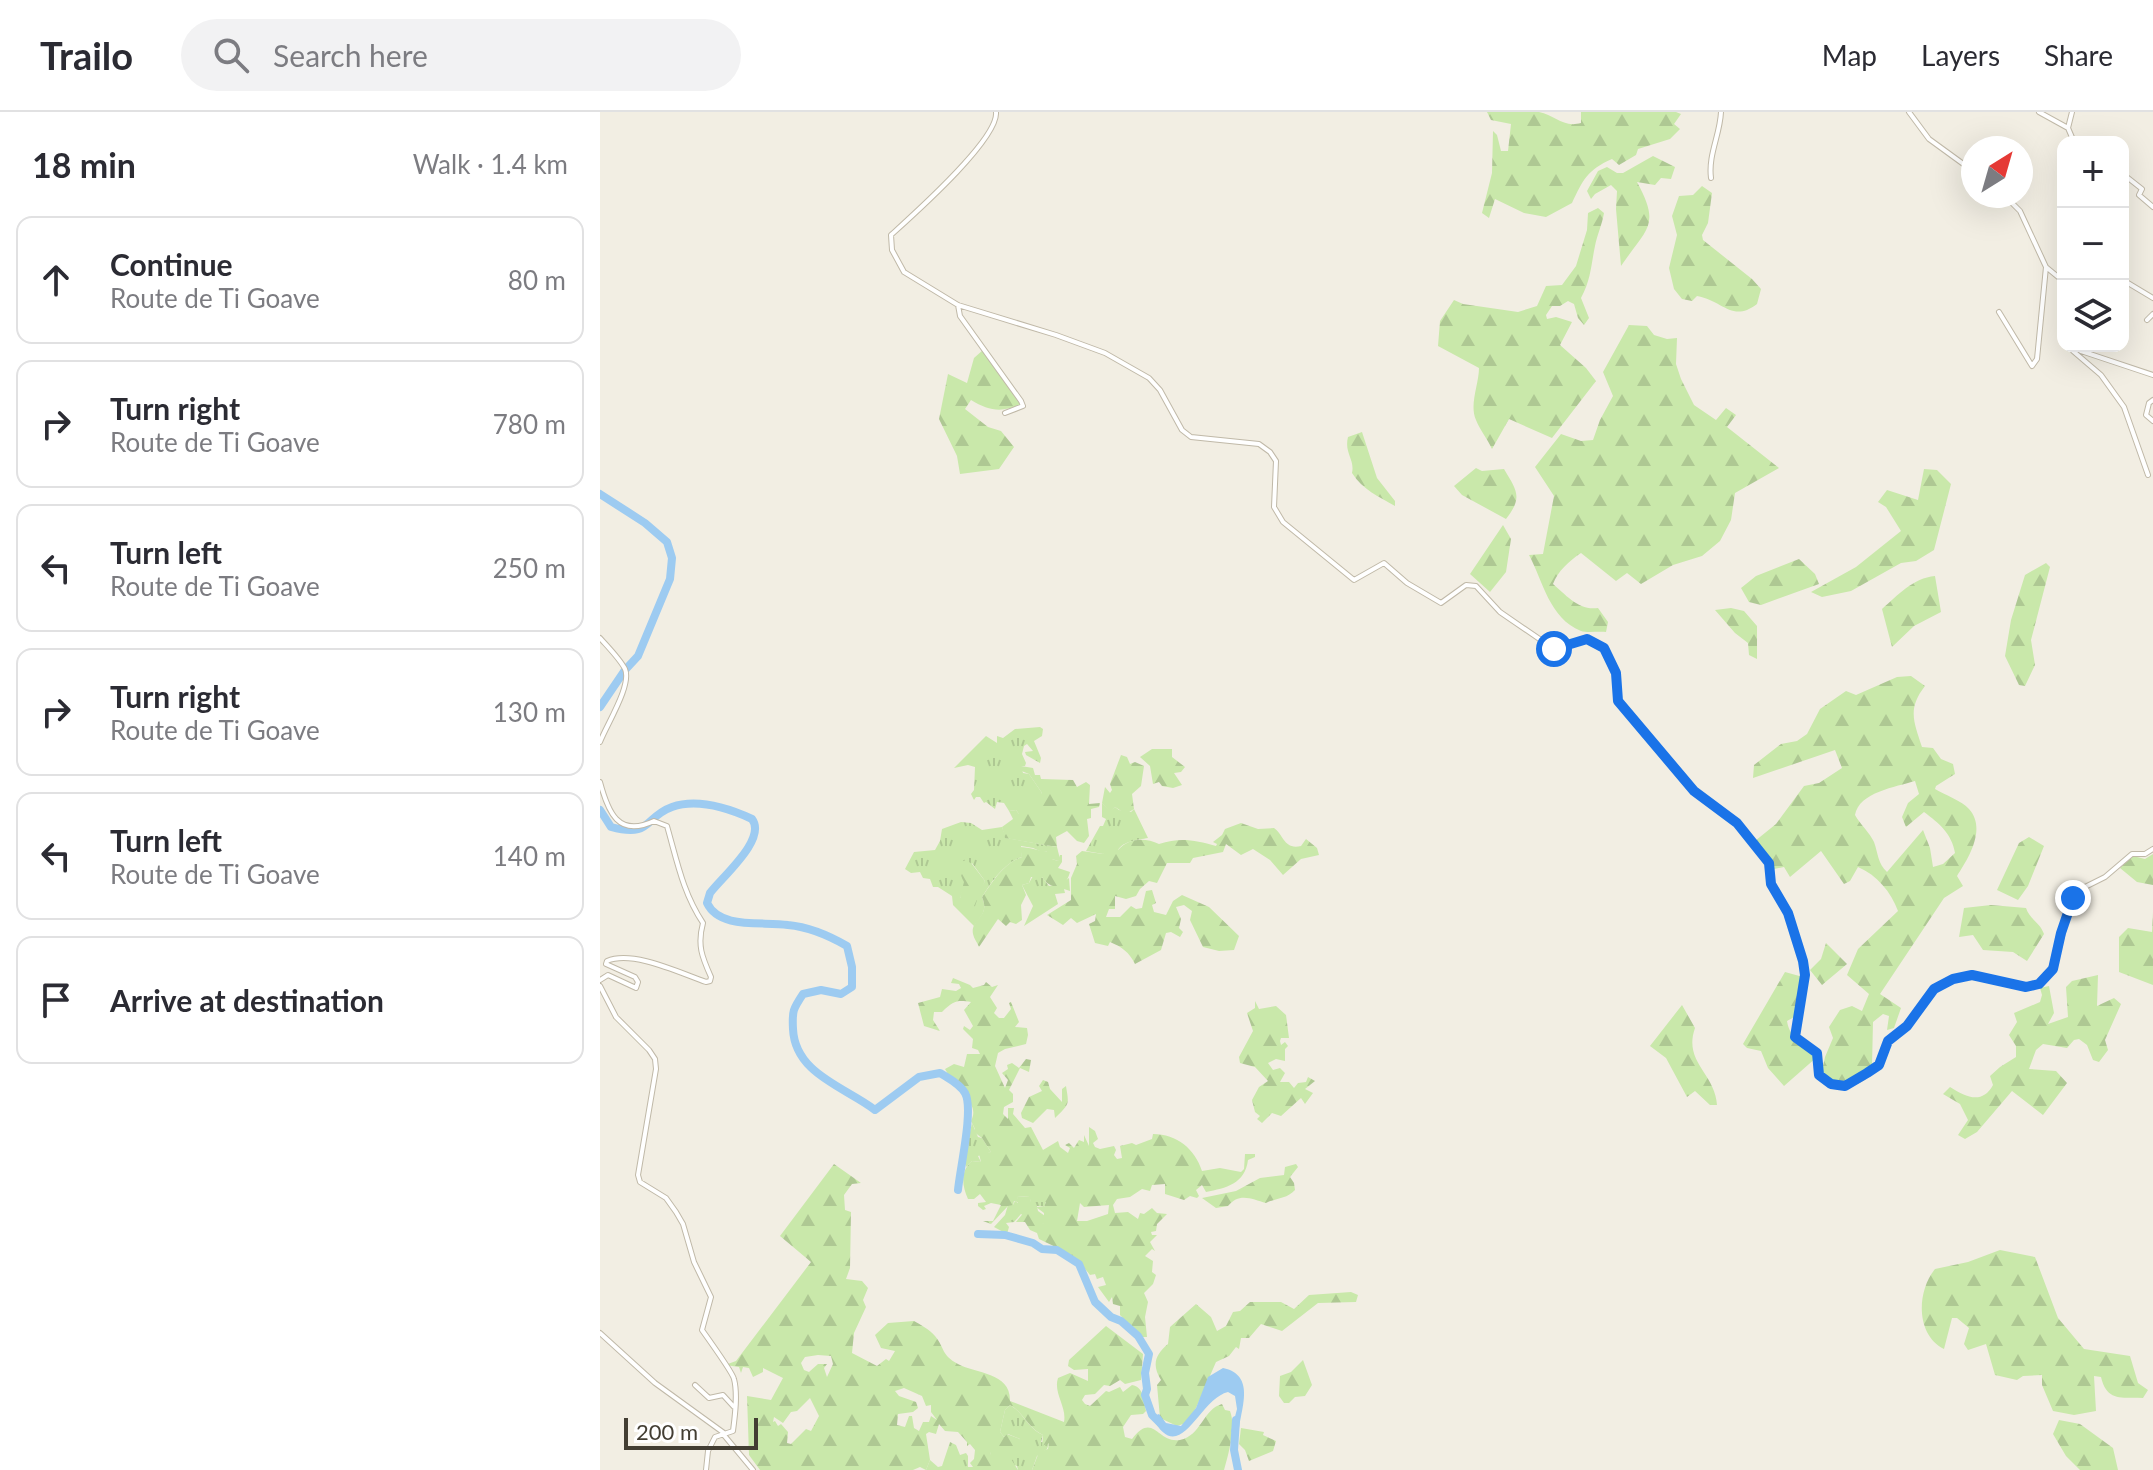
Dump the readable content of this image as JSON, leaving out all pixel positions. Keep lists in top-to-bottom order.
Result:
{
  "scale_bar": "200 m",
  "north": "top right",
  "page": {
    "header": "Trailo",
    "search": "Search here",
    "nav": ["Map", "Layers", "Share"],
    "heading": ["18 min", "Walk · 1.4 km"],
    "map_buttons": ["+", "−"],
    "list": [
      ["Continue", "Route de Ti Goave", "80 m"],
      ["Turn right", "Route de Ti Goave", "780 m"],
      ["Turn left", "Route de Ti Goave", "250 m"],
      ["Turn right", "Route de Ti Goave", "130 m"],
      ["Turn left", "Route de Ti Goave", "140 m"],
      "Arrive at destination"
    ],
    "scale": "200 m"
  }
}
